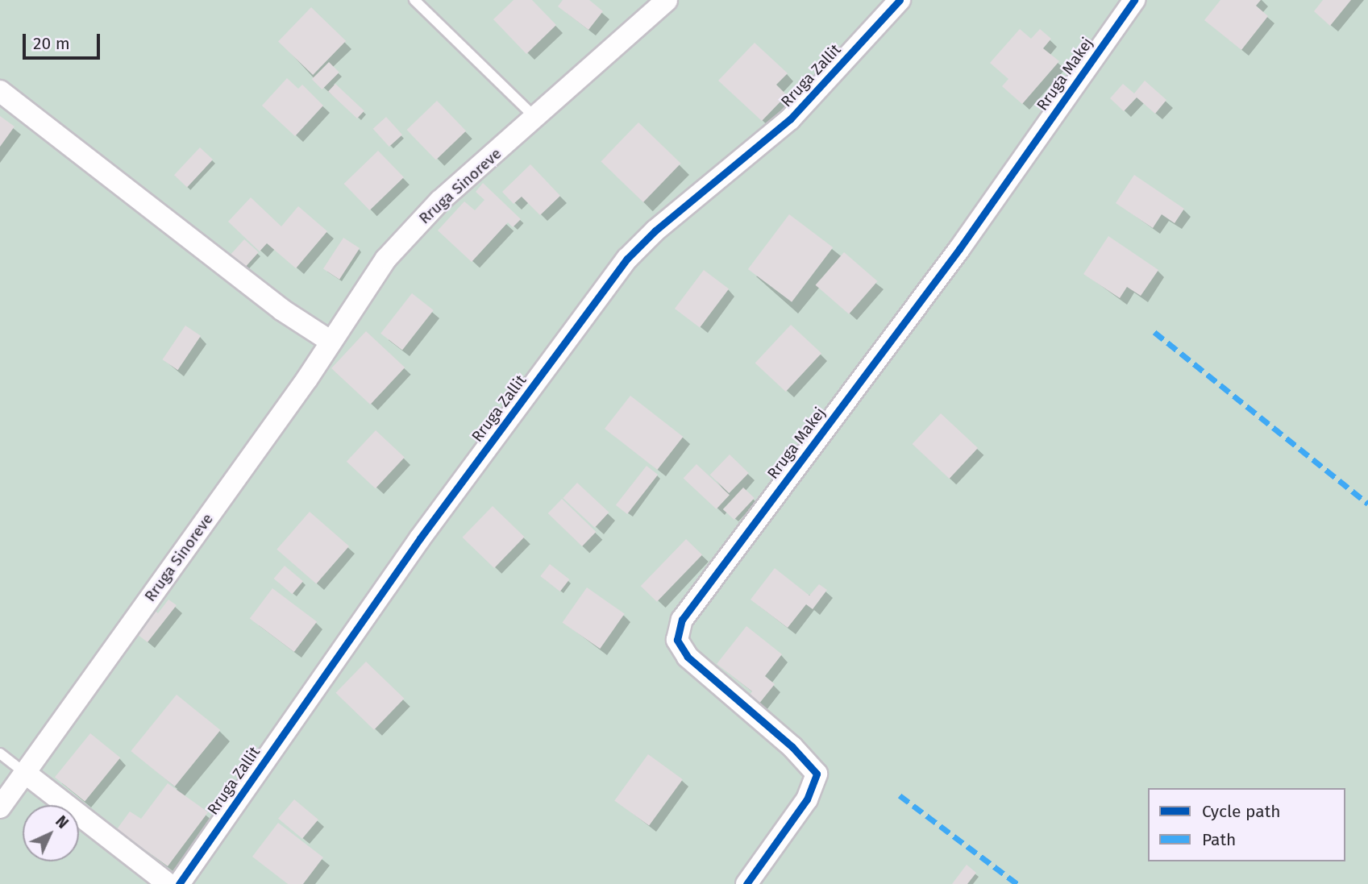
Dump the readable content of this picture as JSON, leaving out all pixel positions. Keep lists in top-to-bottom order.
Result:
{
  "streets": {
    "street": ["Rruga Makej", "Rruga Zallit", "Rruga Sinoreve"]
  },
  "legend": ["Cycle path", "Path"],
  "scale_bar": "20 m",
  "north": "top right"
}
